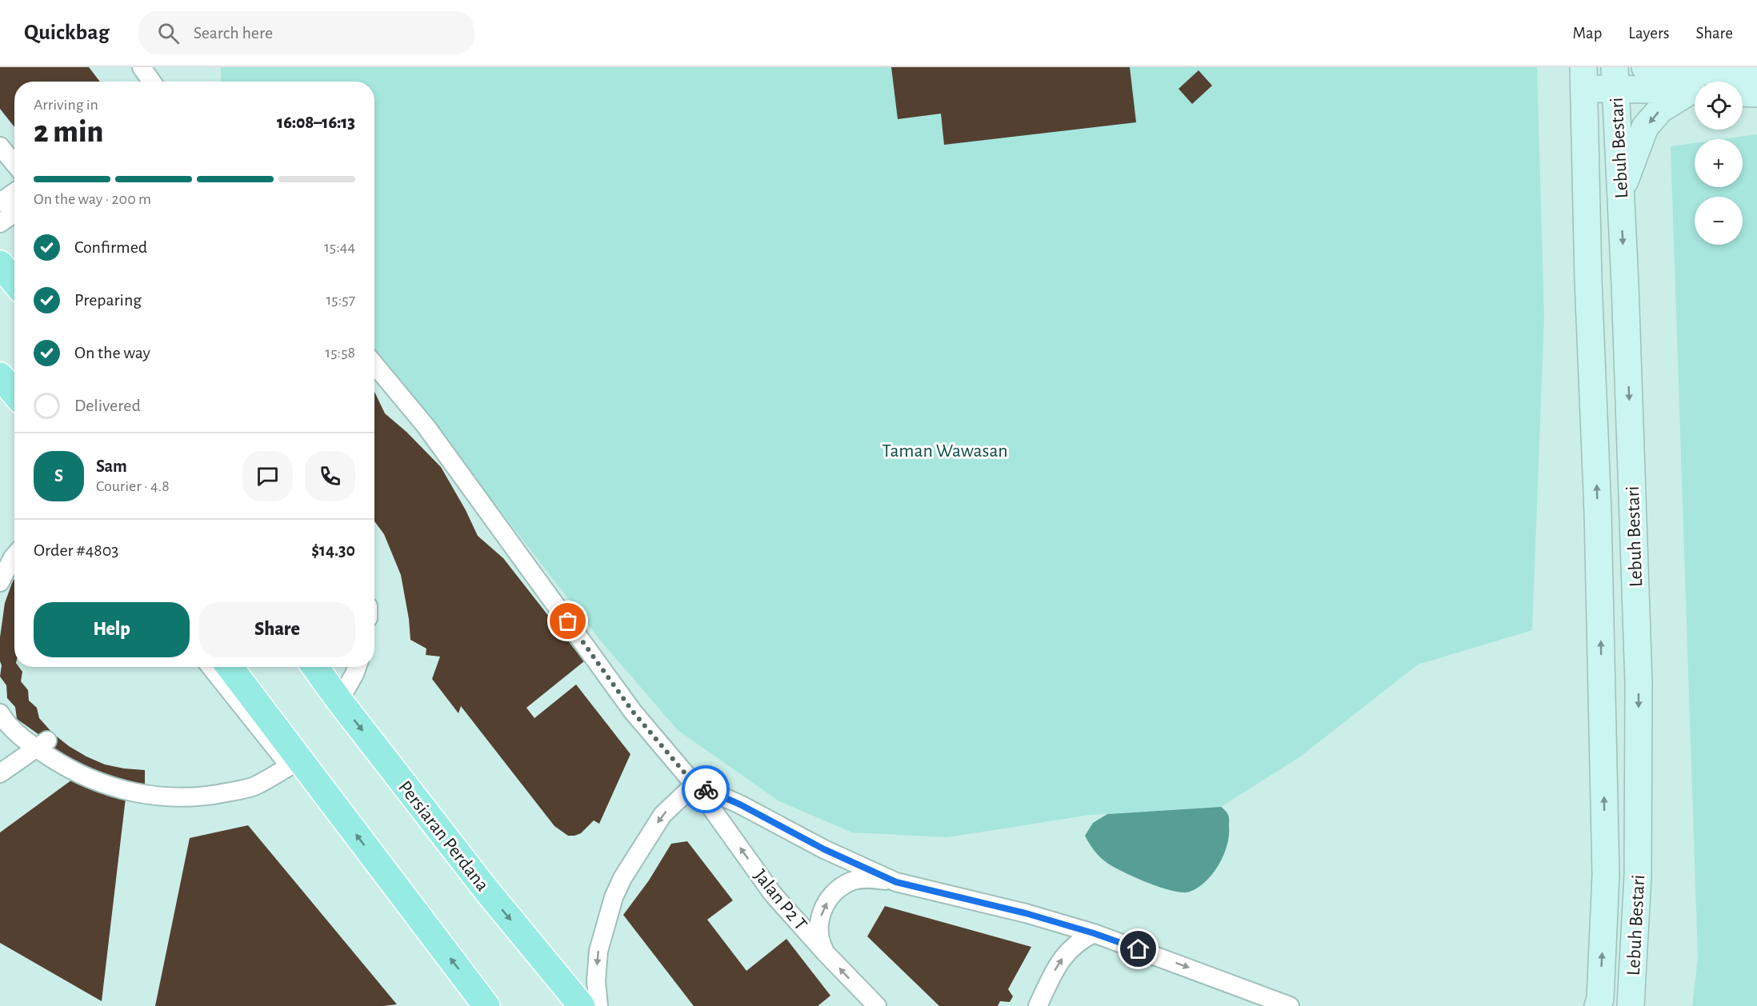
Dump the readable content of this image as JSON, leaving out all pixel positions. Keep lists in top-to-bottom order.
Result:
{
  "streets": {
    "main road": ["Lebuh Bestari", "Persiaran Perdana"],
    "street": ["Jalan P2 T"]
  },
  "parks": ["Taman Wawasan"],
  "page": {
    "header": "Quickbag",
    "search": "Search here",
    "nav": ["Map", "Layers", "Share"],
    "map_buttons": ["+", "−"],
    "heading": ["2 min", "Arriving in", "16:08–16:13"],
    "panel": [
      "Sam",
      "Courier · 4.8",
      "Order #4803",
      "$14.30"
    ],
    "bar": "On the way · 200 m",
    "list": [
      ["Confirmed", "15:44"],
      ["Preparing", "15:57"],
      ["On the way", "15:58"],
      "Delivered"
    ],
    "round": "S",
    "buttons": ["Help", "Share"]
  }
}
